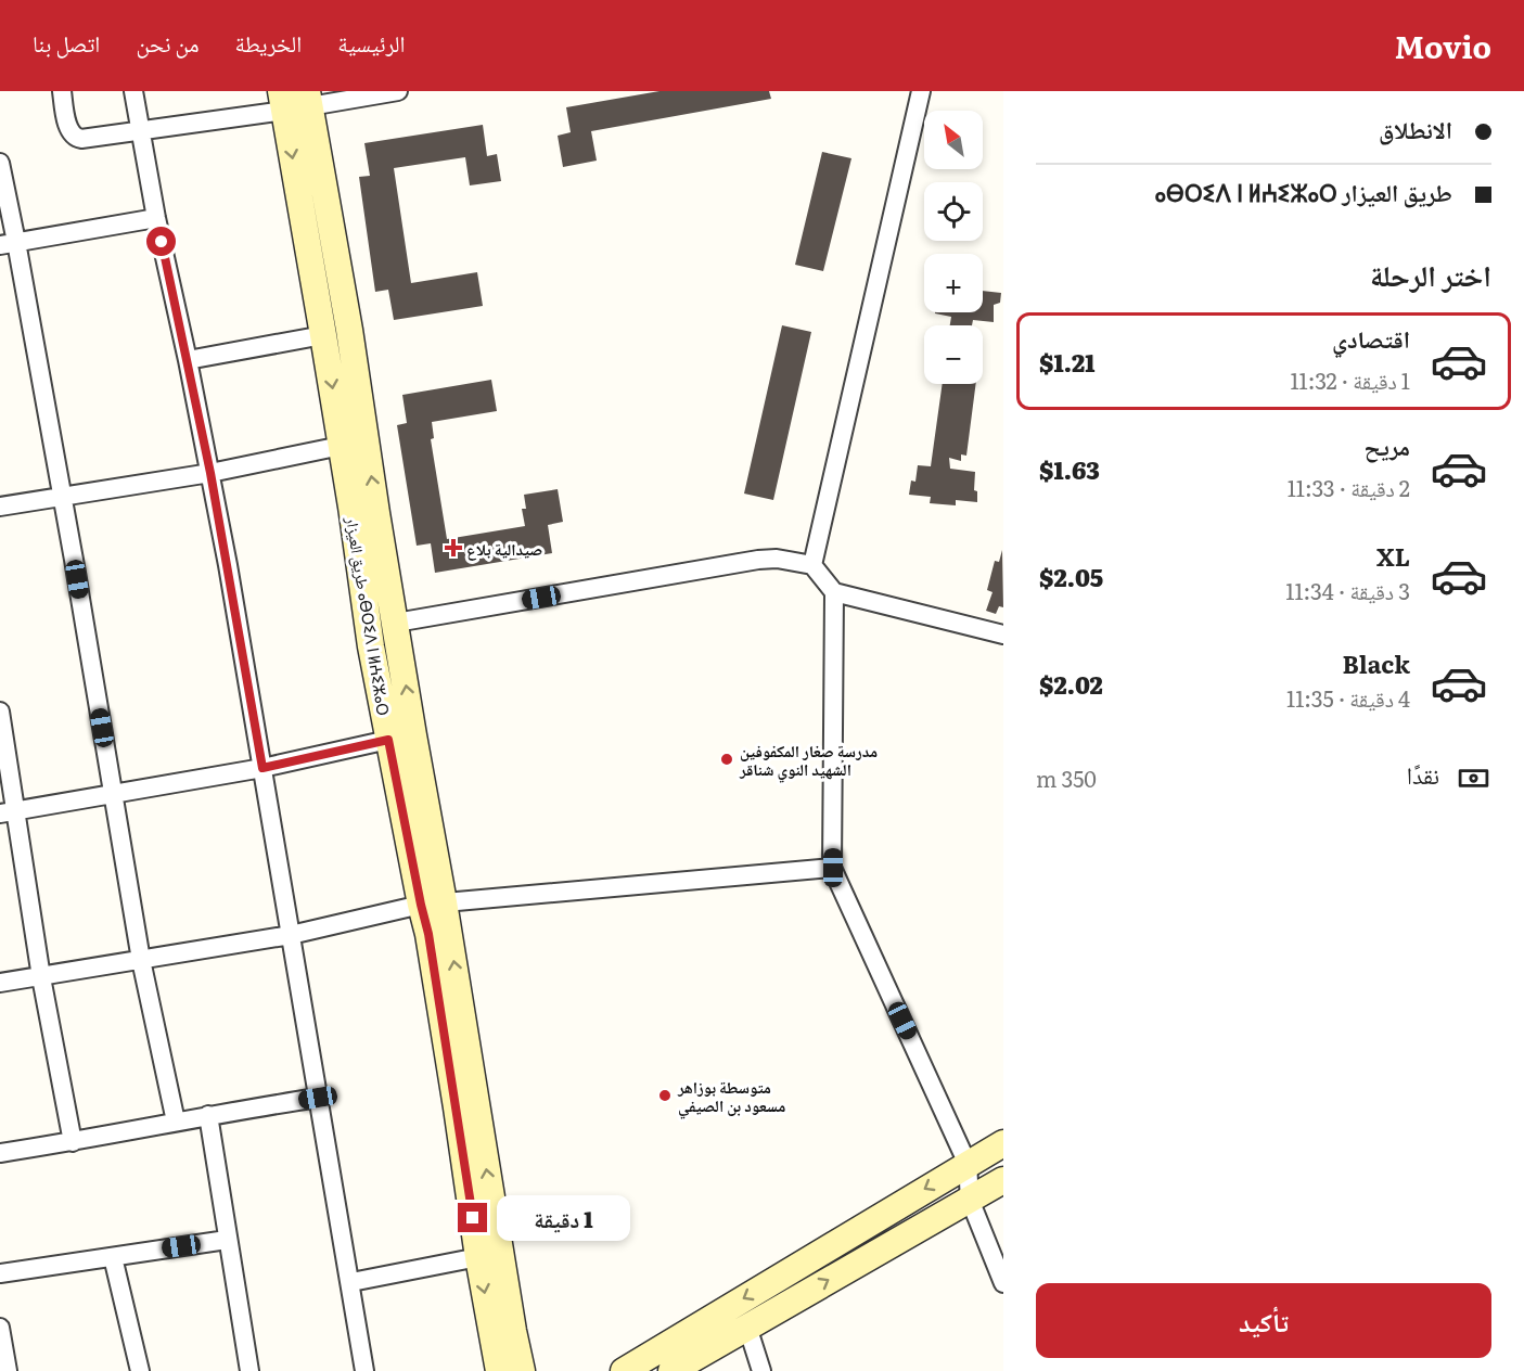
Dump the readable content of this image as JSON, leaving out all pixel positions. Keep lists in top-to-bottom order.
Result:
{
  "streets": {
    "main road": ["طريق العيزار ⴰⴱⵔⵉⴷ ⵏ ⵍⵄⵉⵣⴰⵔ"]
  },
  "places": {
    "health": ["صيدالية بلاع"],
    "other": ["مدرسة صغار المكفوفين الشهيد النوي شناقر", "متوسطة بوزاهر مسعود بن الصيفي"]
  },
  "north": "top left",
  "page": {
    "header": "Movio",
    "nav": [
      "الرئيسية",
      "الخريطة",
      "من نحن",
      "اتصل بنا"
    ],
    "banner": ["الانطلاق", "طريق العيزار ⴰⴱⵔⵉⴷ ⵏ ⵍⵄⵉⵣⴰⵔ"],
    "map_buttons": ["+", "−"],
    "heading": "اختر الرحلة",
    "list": [
      {
        "name": "اقتصادي",
        "note": "1 دقيقة · 11:32",
        "value": "$1.21"
      },
      {
        "name": "مريح",
        "note": "2 دقيقة · 11:33",
        "value": "$1.63"
      },
      {
        "name": "XL",
        "note": "3 دقيقة · 11:34",
        "value": "$2.05"
      },
      {
        "name": "Black",
        "note": "4 دقيقة · 11:35",
        "value": "$2.02"
      }
    ],
    "pay": ["نقدًا", "350 m"],
    "bubble": "1 دقيقة",
    "buttons": "تأكيد"
  }
}
